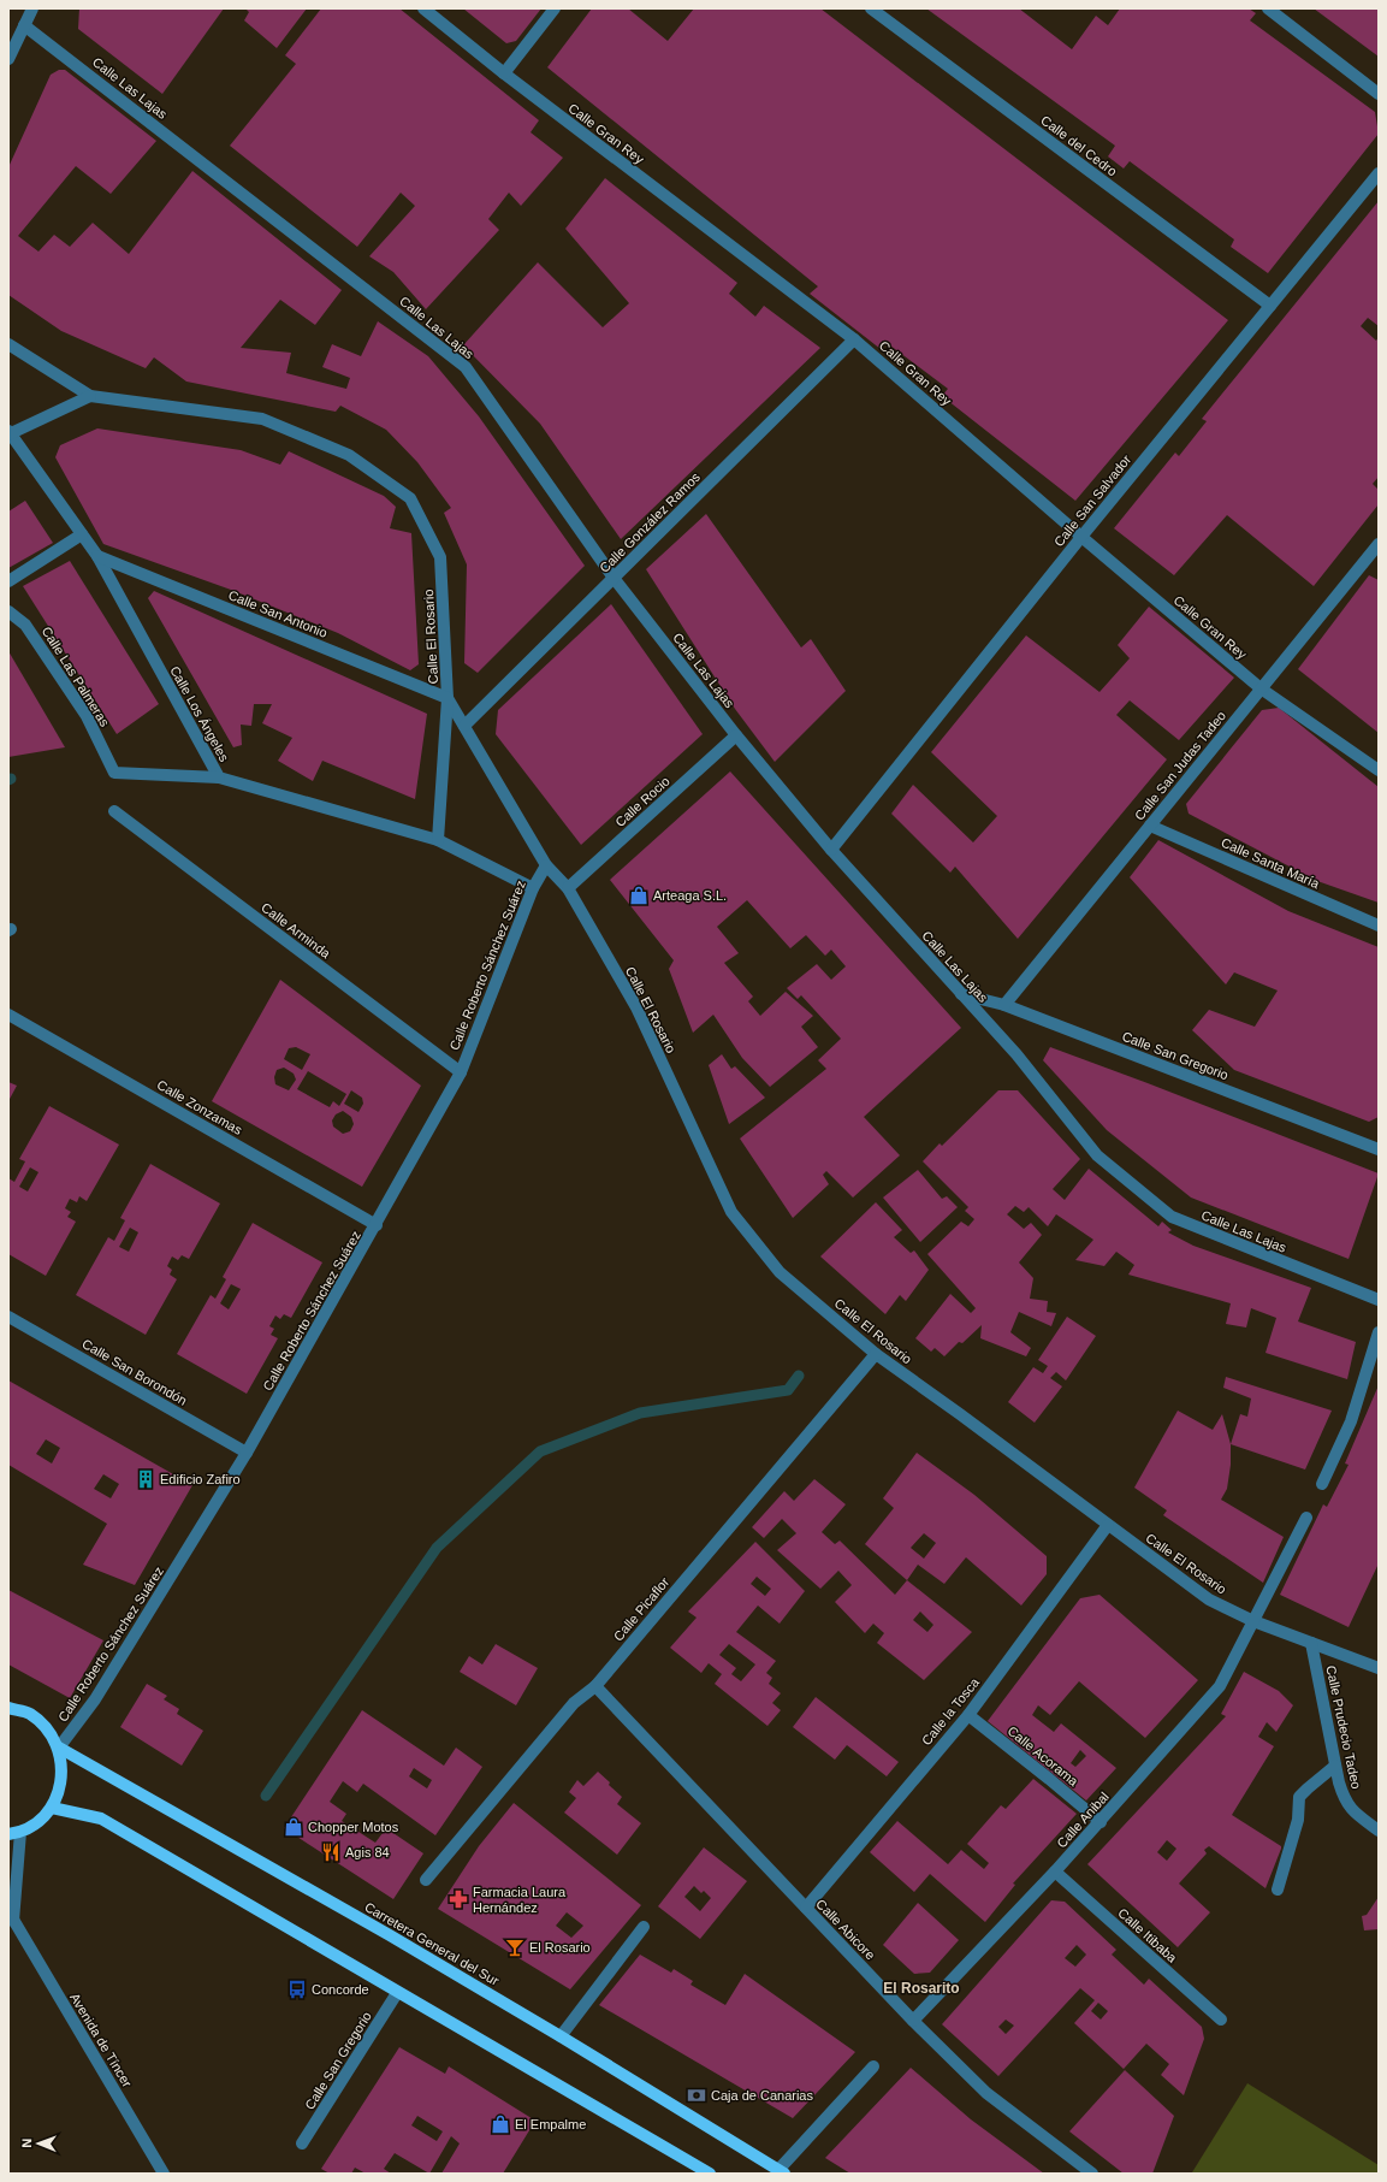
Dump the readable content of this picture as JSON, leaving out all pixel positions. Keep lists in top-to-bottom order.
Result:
{
  "streets": {
    "main road": ["Carretera General del Sur"],
    "street": [
      "Calle Las Lajas",
      "Calle Gran Rey",
      "Calle del Cedro",
      "Calle San Salvador",
      "Calle González Ramos",
      "Calle San Antonio",
      "Calle El Rosario",
      "Calle Las Palmeras",
      "Calle Los Ángeles",
      "Calle San Judas Tadeo",
      "Calle Rocio",
      "Calle Santa María",
      "Calle Arminda",
      "Calle Roberto Sánchez Suárez",
      "Calle San Gregorio",
      "Calle Zonzamas",
      "Calle San Borondón",
      "Calle Picaflor",
      "Calle la Tosca",
      "Calle Prudecio Tadeo",
      "Calle Acorama",
      "Calle Anibal",
      "Calle Abicore",
      "Calle Itibaba",
      "Avenida de Tíncer"
    ]
  },
  "crossings": [
    ["Calle Las Lajas", "Calle San Salvador"],
    ["Calle Las Lajas", "Calle González Ramos"],
    ["Calle Las Lajas", "Calle Rocio"],
    ["Calle Las Lajas", "Calle San Gregorio"],
    ["Calle Gran Rey", "Calle San Salvador"],
    ["Calle Gran Rey", "Calle González Ramos"],
    ["Calle Gran Rey", "Calle San Judas Tadeo"],
    ["Calle del Cedro", "Calle San Salvador"],
    ["Calle González Ramos", "Calle El Rosario"],
    ["Calle San Antonio", "Calle El Rosario"],
    ["Calle San Antonio", "Calle Los Ángeles"],
    ["Calle El Rosario", "Calle Rocio"],
    ["Calle El Rosario", "Calle Roberto Sánchez Suárez"],
    ["Calle El Rosario", "Calle Picaflor"],
    ["Calle El Rosario", "Calle la Tosca"],
    ["Calle El Rosario", "Calle Prudecio Tadeo"],
    ["Calle El Rosario", "Calle Anibal"],
    ["Calle Las Palmeras", "Calle Los Ángeles"],
    ["Calle Los Ángeles", "Calle Roberto Sánchez Suárez"],
    ["Calle San Judas Tadeo", "Calle Santa María"],
    ["Calle San Judas Tadeo", "Calle San Gregorio"],
    ["Calle Arminda", "Calle Roberto Sánchez Suárez"],
    ["Calle Roberto Sánchez Suárez", "Calle Zonzamas"],
    ["Calle Roberto Sánchez Suárez", "Calle San Borondón"],
    ["Calle Roberto Sánchez Suárez", "Carretera General del Sur"],
    ["Calle Picaflor", "Calle Abicore"],
    ["Calle la Tosca", "Calle Acorama"],
    ["Calle la Tosca", "Calle Abicore"],
    ["Calle Acorama", "Calle Anibal"],
    ["Calle Anibal", "Calle Abicore"],
    ["Calle Anibal", "Calle Itibaba"]
  ],
  "districts": ["El Rosarito"],
  "places": {
    "shop": ["Arteaga S.L.", "Chopper Motos", "El Empalme"],
    "building": ["Edificio Zafiro"],
    "restaurant": ["Agis 84"],
    "pharmacy": ["Farmacia Laura Hernández"],
    "bar": ["El Rosario"],
    "bus stop": ["Concorde"],
    "bank": ["Caja de Canarias"]
  },
  "north": "left"
}
